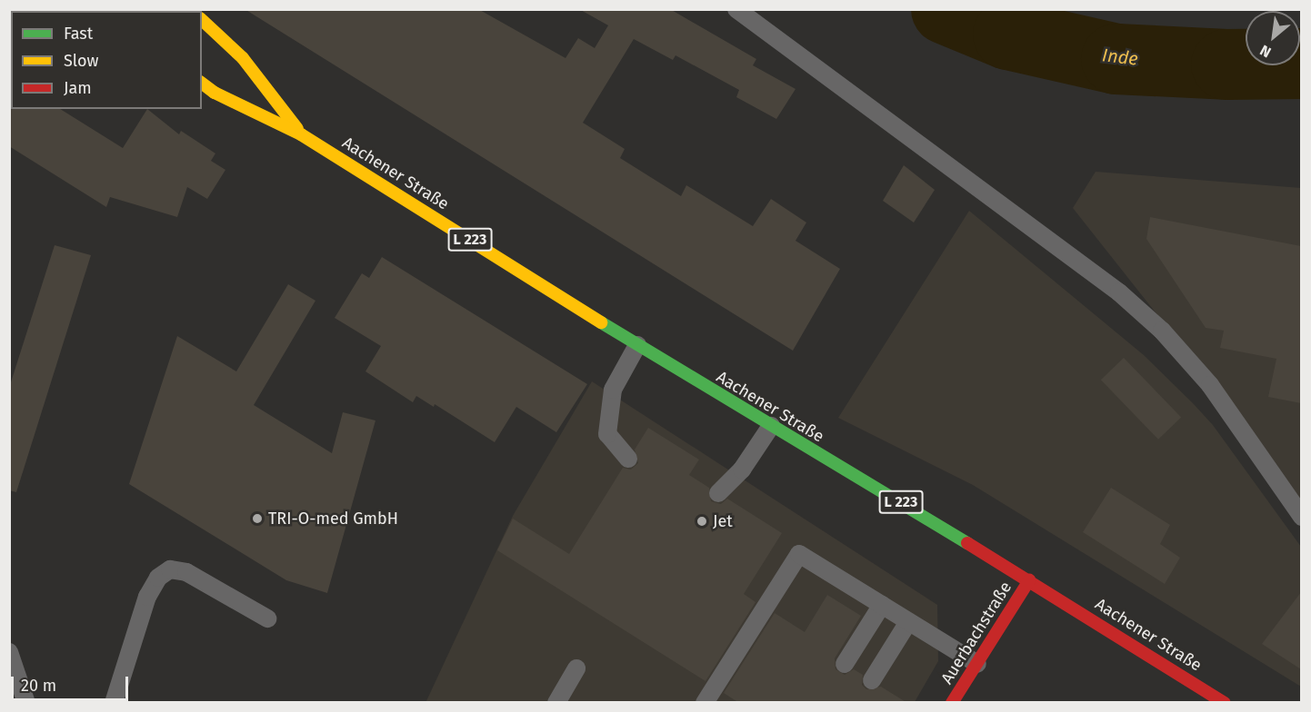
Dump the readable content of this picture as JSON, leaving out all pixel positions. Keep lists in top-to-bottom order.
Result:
{
  "streets": {
    "main road": ["Aachener Straße", "L 223", "Auerbachstraße"]
  },
  "crossings": [
    ["Aachener Straße", "Auerbachstraße"]
  ],
  "water": ["Inde"],
  "places": ["TRI-O-med GmbH", "Jet"],
  "legend": ["Fast", "Slow", "Jam"],
  "scale_bar": "20 m",
  "north": "bottom left"
}
